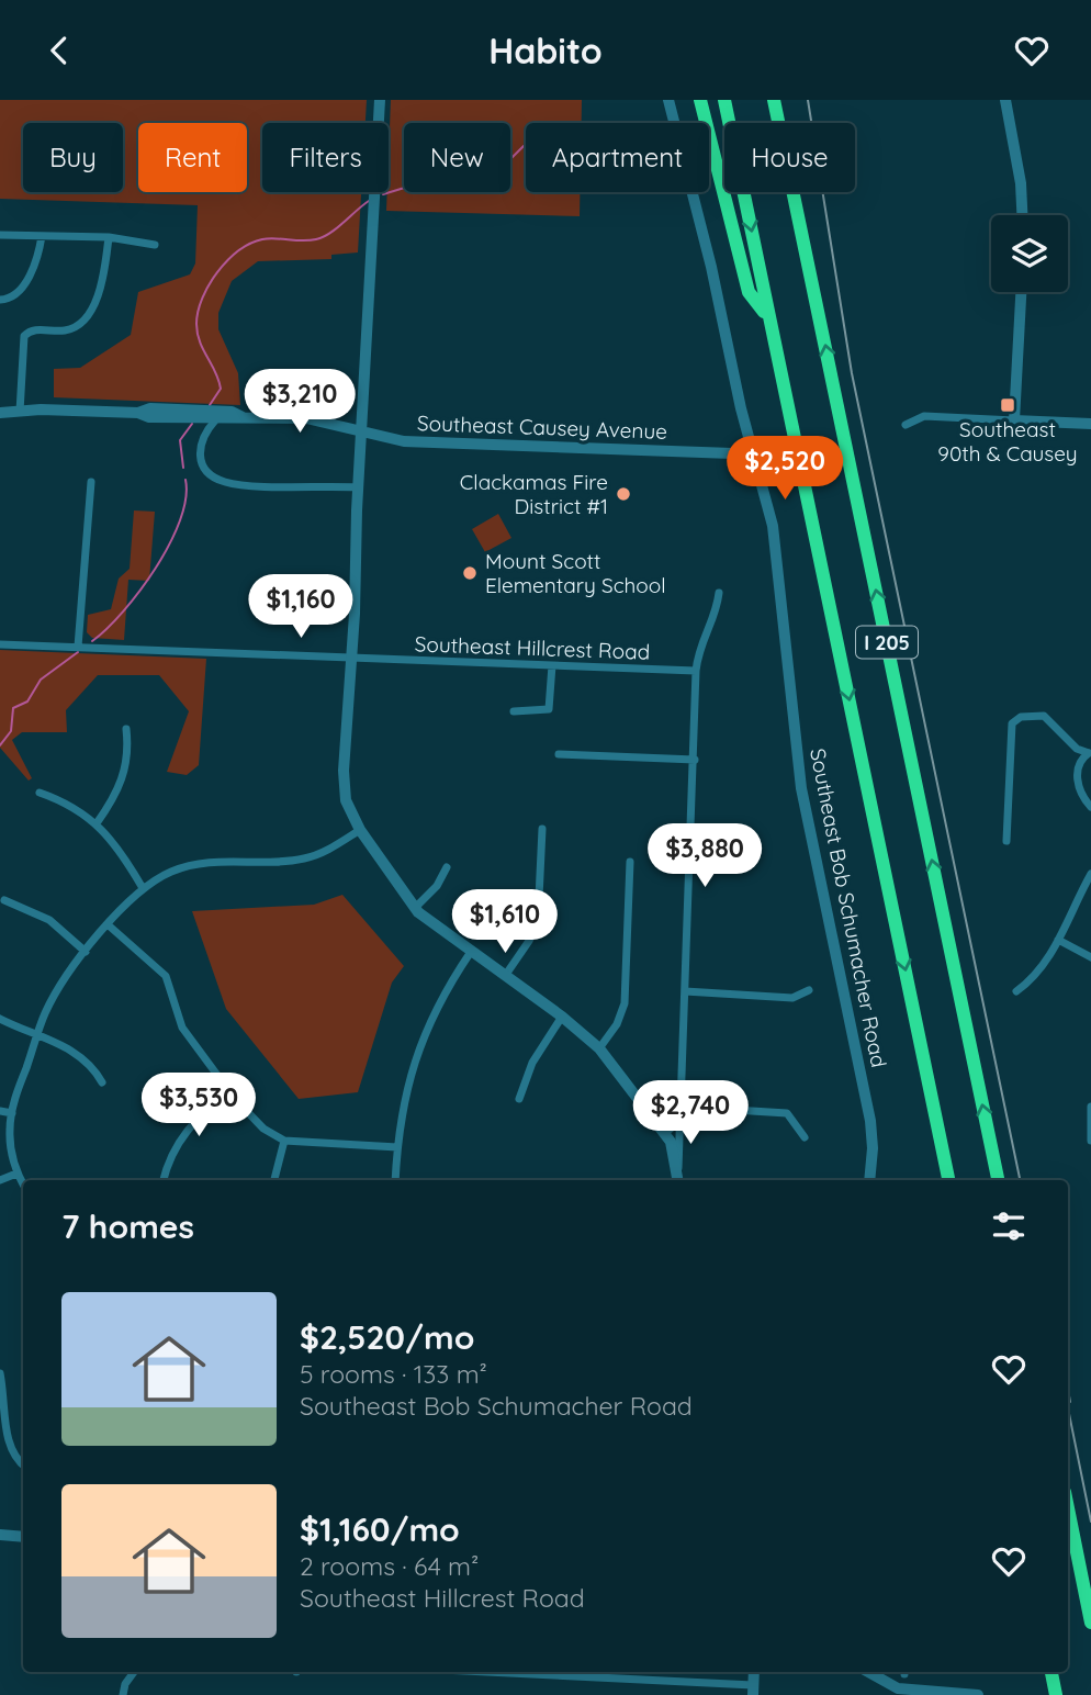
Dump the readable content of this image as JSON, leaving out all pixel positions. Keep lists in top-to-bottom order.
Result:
{
  "streets": {
    "highway": ["I 205"],
    "street": ["Southeast Causey Avenue", "Southeast Hillcrest Road", "Southeast Bob Schumacher Road"]
  },
  "crossings": [
    ["Southeast Causey Avenue", "Southeast Bob Schumacher Road"]
  ],
  "places": {
    "transit": ["Southeast 90th & Causey"],
    "other": ["Clackamas Fire District #1", "Mount Scott Elementary School"]
  },
  "page": {
    "header": "Habito",
    "chip": [
      "Buy",
      "Rent",
      "Filters",
      "New",
      "Apartment",
      "House"
    ],
    "price": [
      "$3,210",
      "$2,520",
      "$1,160",
      "$3,880",
      "$1,610",
      "$3,530",
      "$2,740"
    ],
    "heading": "7 homes",
    "list": [
      {
        "name": "$2,520/mo",
        "note": "5 rooms · 133 m² · Southeast Bob Schumacher Road"
      },
      {
        "name": "$1,160/mo",
        "note": "2 rooms · 64 m² · Southeast Hillcrest Road"
      }
    ]
  }
}
